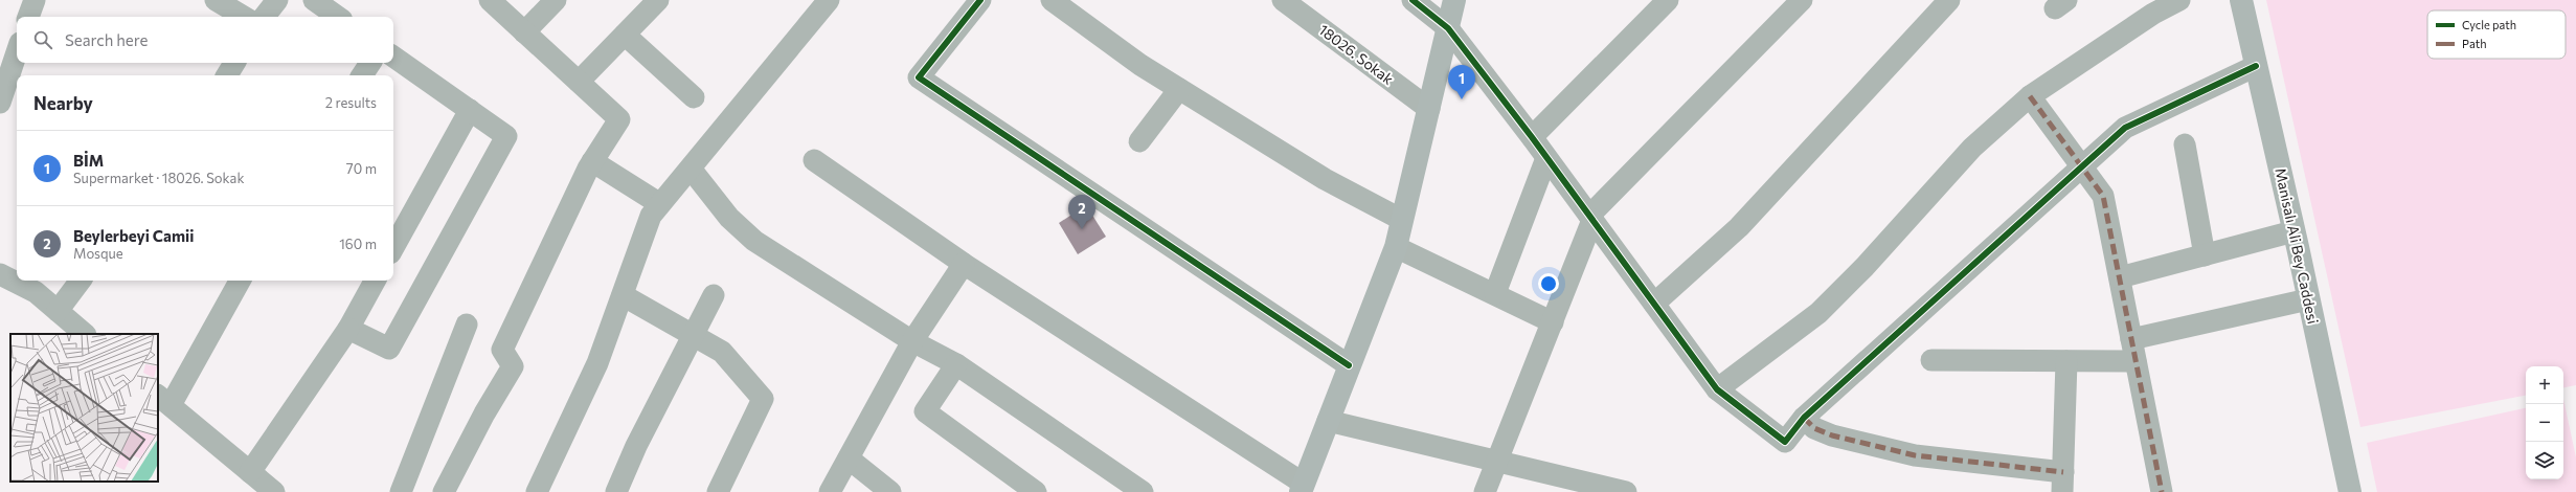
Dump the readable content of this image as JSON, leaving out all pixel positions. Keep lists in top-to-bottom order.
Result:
{
  "streets": {
    "main road": ["Manisalı Ali Bey Caddesi"],
    "street": ["18026. Sokak"]
  },
  "legend": ["Cycle path", "Path"],
  "page": {
    "search": "Search here",
    "pins": ["1", "2"],
    "heading": ["Nearby", "2 results"],
    "list": [
      {
        "mark": "1",
        "name": "BİM",
        "note": "Supermarket · 18026. Sokak",
        "value": "70 m"
      },
      {
        "mark": "2",
        "name": "Beylerbeyi Camii",
        "note": "Mosque",
        "value": "160 m"
      }
    ],
    "map_buttons": ["+", "−"]
  }
}
